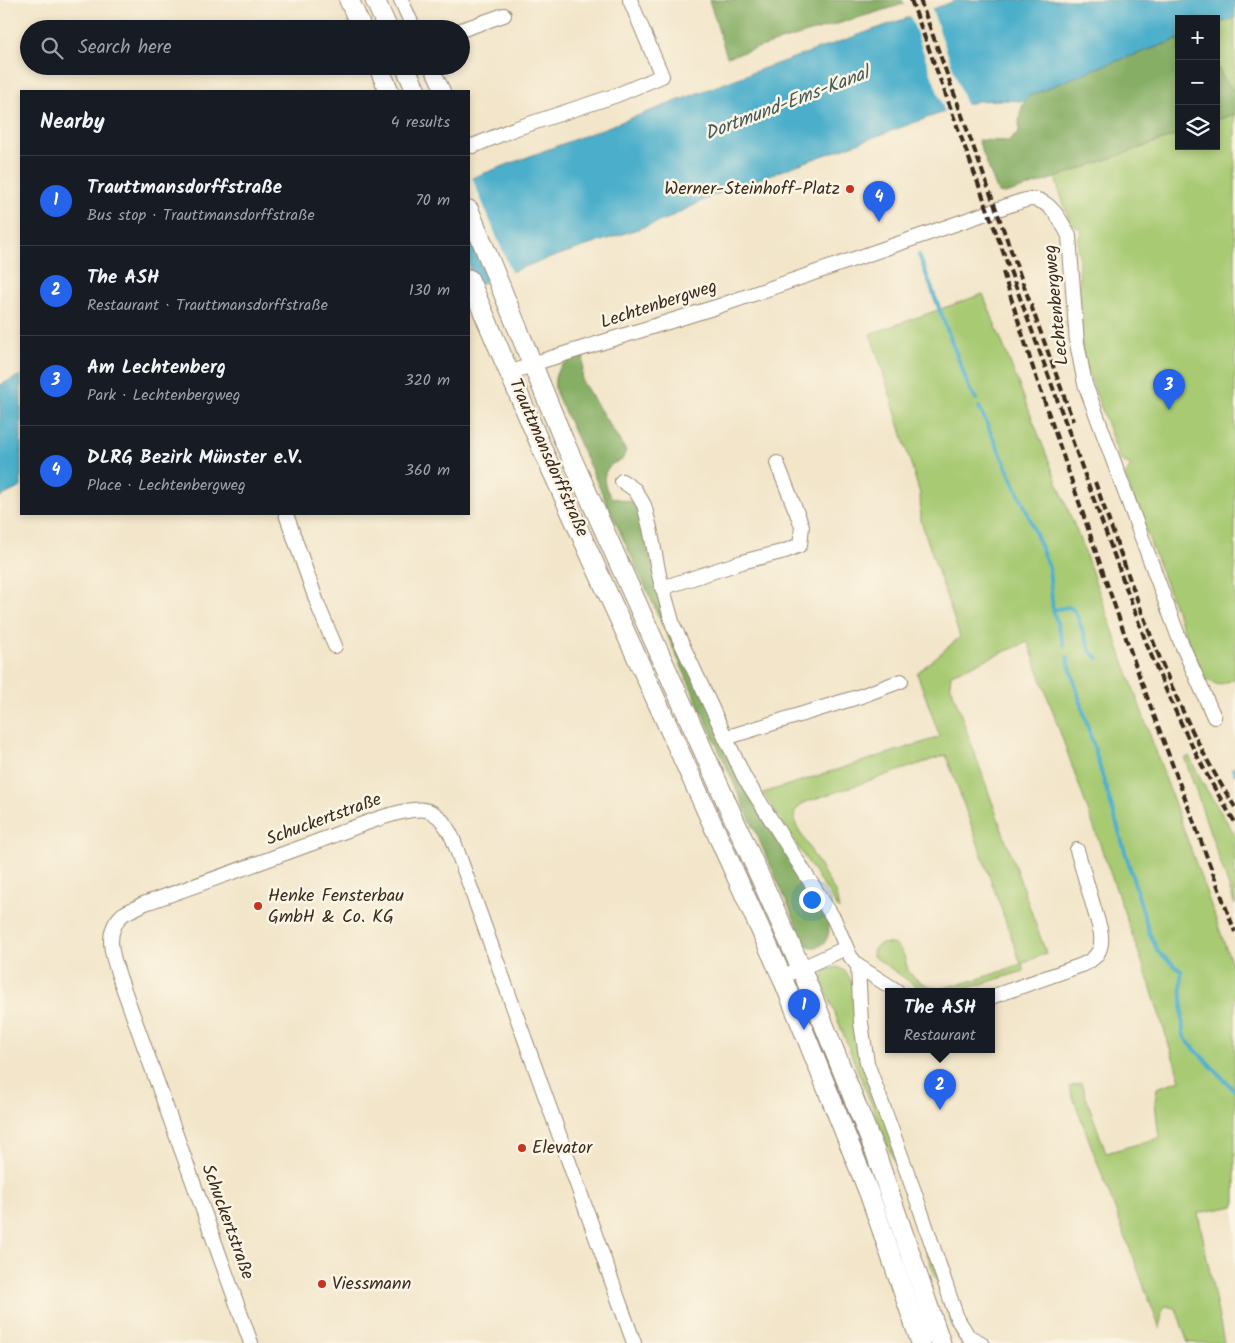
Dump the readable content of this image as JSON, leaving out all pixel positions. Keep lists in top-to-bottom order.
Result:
{
  "streets": {
    "main road": ["Trauttmansdorffstraße"],
    "street": ["Lechtenbergweg", "Schuckertstraße"]
  },
  "crossings": [
    ["Lechtenbergweg", "Trauttmansdorffstraße"]
  ],
  "water": ["Dortmund-Ems-Kanal"],
  "places": [
    "Werner-Steinhoff-Platz",
    "Henke Fensterbau GmbH & Co. KG",
    "Elevator",
    "Viessmann"
  ],
  "page": {
    "map_buttons": ["+", "−"],
    "search": "Search here",
    "heading": ["Nearby", "4 results"],
    "list": [
      {
        "mark": "1",
        "name": "Trauttmansdorffstraße",
        "note": "Bus stop · Trauttmansdorffstraße",
        "value": "70 m"
      },
      {
        "mark": "2",
        "name": "The ASH",
        "note": "Restaurant · Trauttmansdorffstraße",
        "value": "130 m"
      },
      {
        "mark": "3",
        "name": "Am Lechtenberg",
        "note": "Park · Lechtenbergweg",
        "value": "320 m"
      },
      {
        "mark": "4",
        "name": "DLRG Bezirk Münster e.V.",
        "note": "Place · Lechtenbergweg",
        "value": "360 m"
      }
    ],
    "pins": [
      "4",
      "3",
      "1",
      "2"
    ],
    "popup": ["The ASH", "Restaurant"]
  }
}
